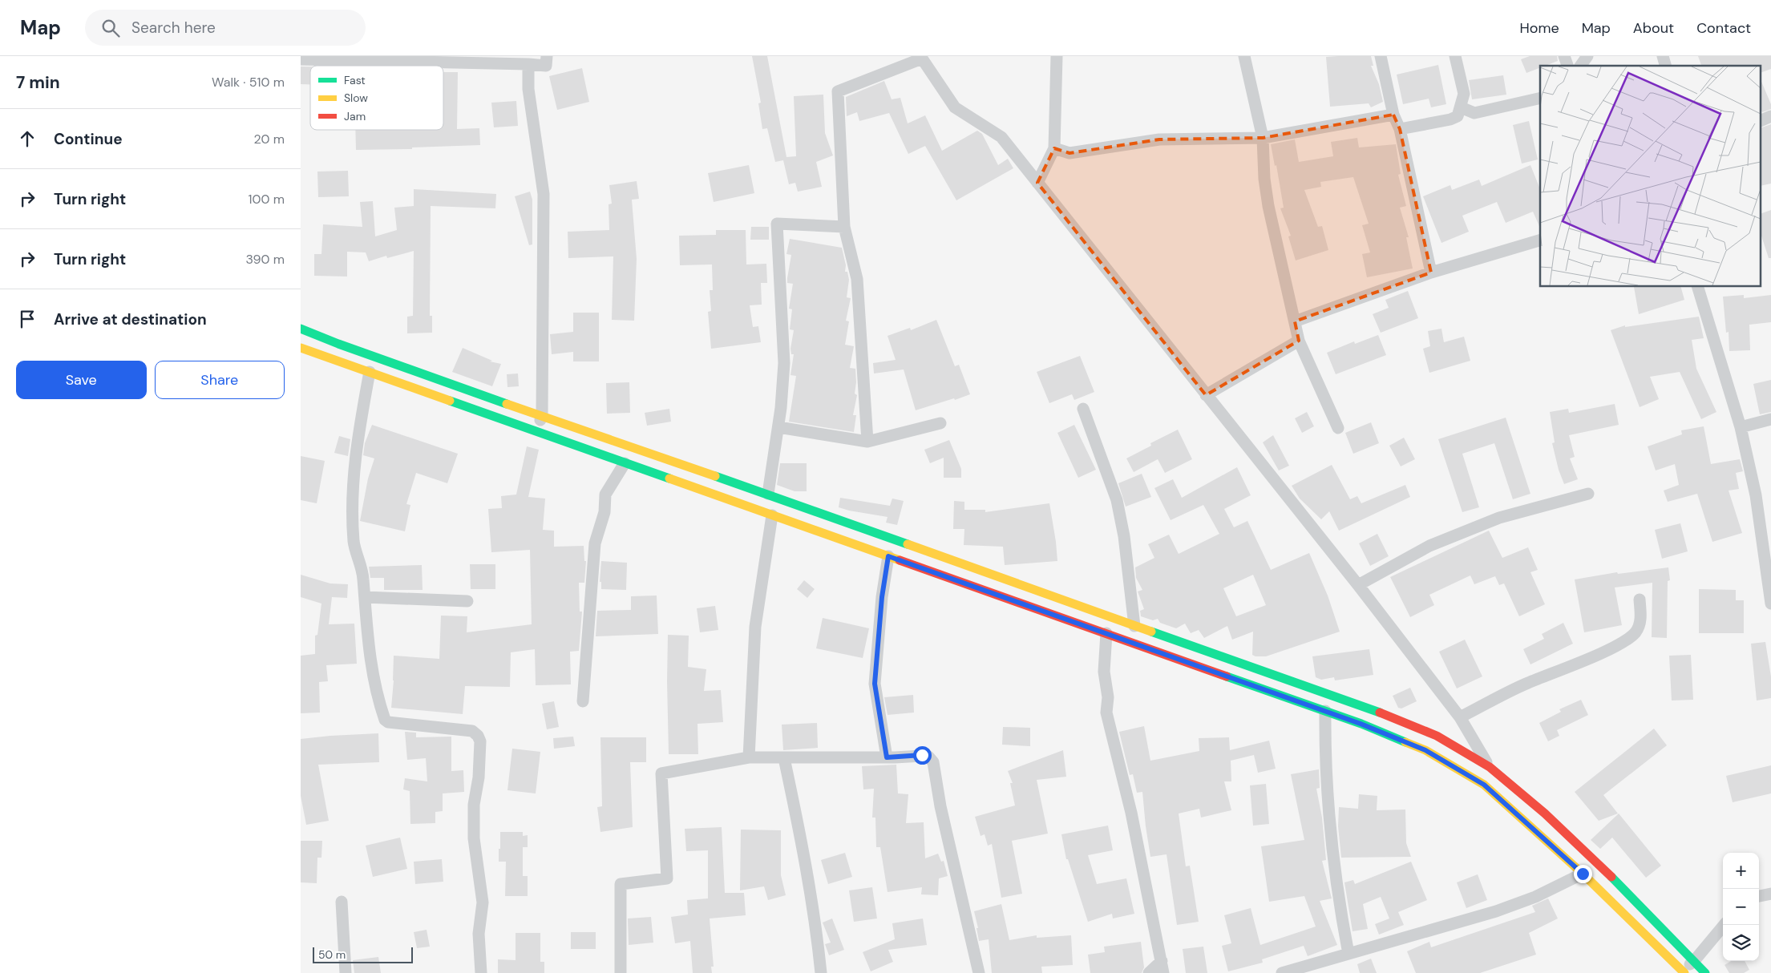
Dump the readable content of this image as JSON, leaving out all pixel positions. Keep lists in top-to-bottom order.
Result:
{
  "legend": ["Fast", "Slow", "Jam"],
  "scale_bar": "50 m",
  "page": {
    "header": "Map",
    "search": "Search here",
    "nav": [
      "Home",
      "Map",
      "About",
      "Contact"
    ],
    "heading": ["7 min", "Walk · 510 m"],
    "list": [
      ["Continue", "20 m"],
      ["Turn right", "100 m"],
      ["Turn right", "390 m"],
      "Arrive at destination"
    ],
    "buttons": ["Save", "Share"],
    "map_buttons": ["+", "−"],
    "scale": "50 m"
  }
}
